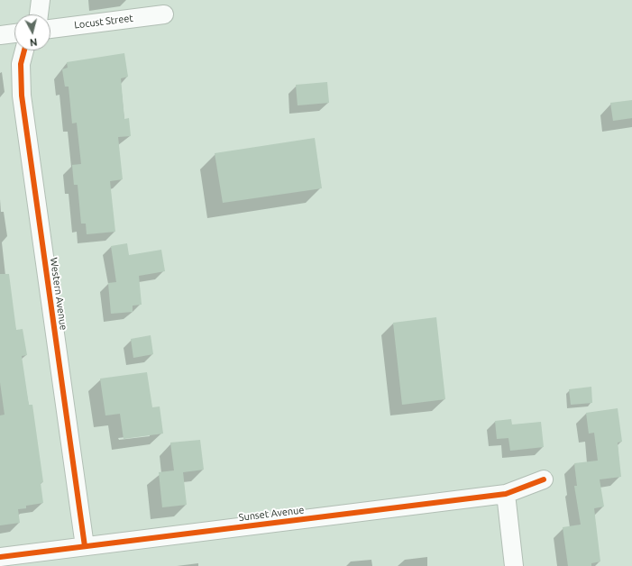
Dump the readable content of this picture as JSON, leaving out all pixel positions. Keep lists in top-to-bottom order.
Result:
{
  "streets": {
    "street": ["Locust Street", "Western Avenue", "Sunset Avenue"]
  },
  "crossings": [
    ["Western Avenue", "Sunset Avenue"]
  ],
  "north": "bottom"
}
